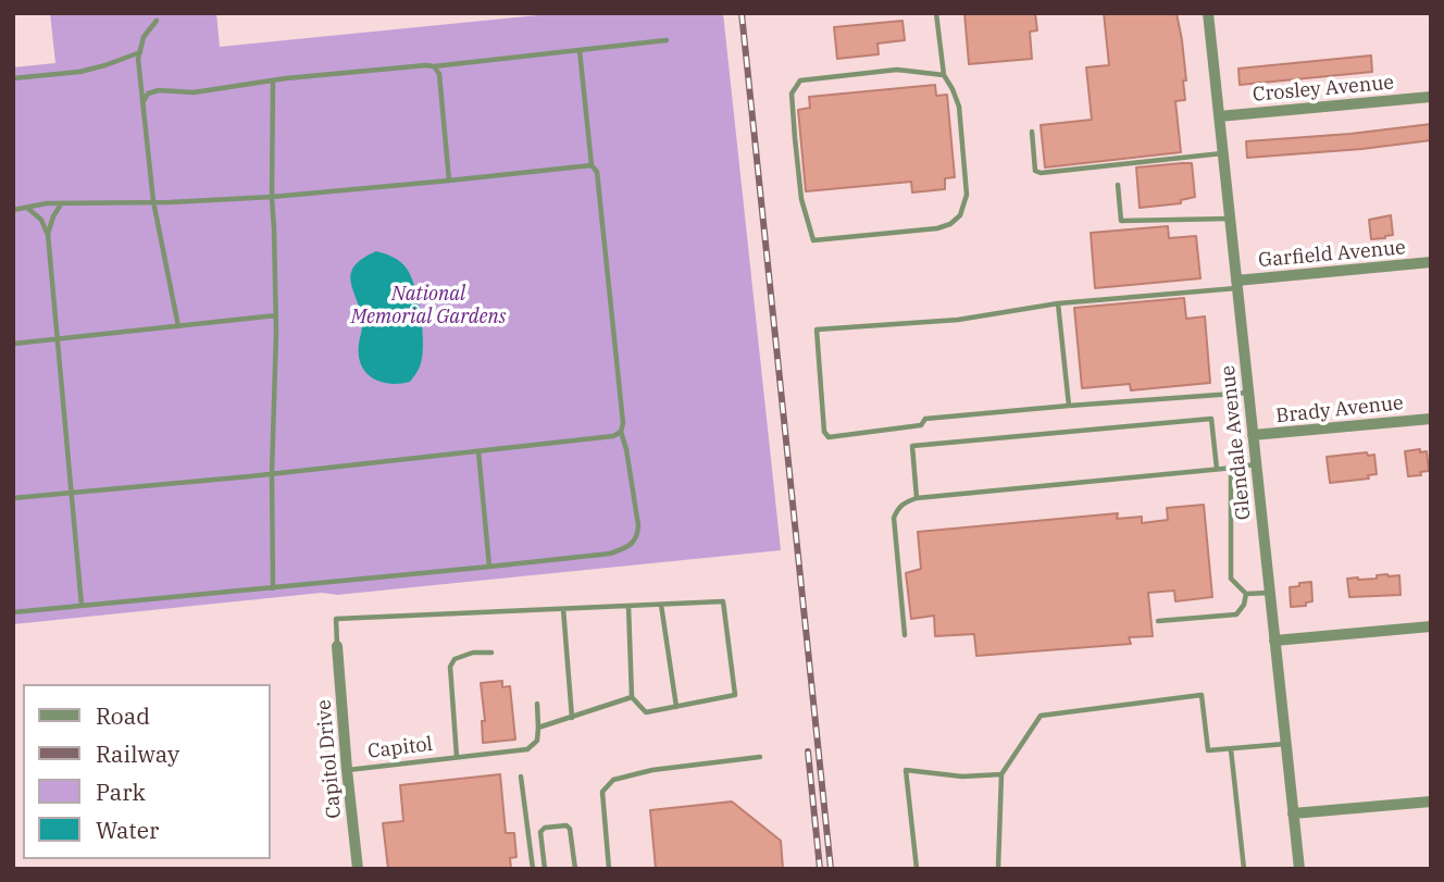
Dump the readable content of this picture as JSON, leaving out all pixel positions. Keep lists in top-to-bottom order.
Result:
{
  "streets": {
    "street": [
      "Crosley Avenue",
      "Garfield Avenue",
      "Brady Avenue",
      "Glendale Avenue",
      "Capitol Drive"
    ],
    "lane": ["Capitol"]
  },
  "crossings": [
    ["Crosley Avenue", "Glendale Avenue"],
    ["Garfield Avenue", "Glendale Avenue"],
    ["Brady Avenue", "Glendale Avenue"],
    ["Capitol", "Capitol Drive"]
  ],
  "parks": ["National Memorial Gardens"],
  "legend": [
    "Road",
    "Railway",
    "Park",
    "Water"
  ]
}
